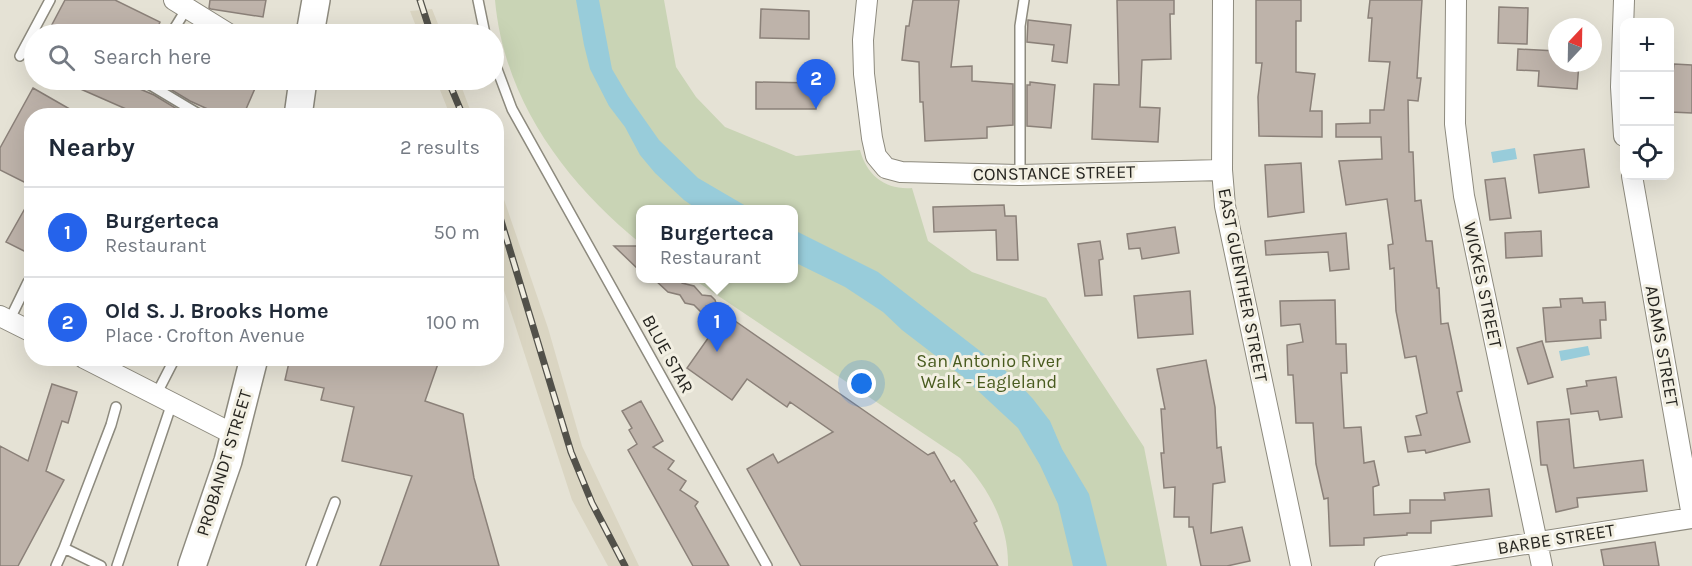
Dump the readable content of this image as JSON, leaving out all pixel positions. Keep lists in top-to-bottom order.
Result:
{
  "streets": {
    "main road": ["PROBANDT STREET"],
    "street": [
      "CONSTANCE STREET",
      "EAST GUENTHER STREET",
      "WICKES STREET",
      "ADAMS STREET",
      "BARBE STREET"
    ],
    "lane": ["BLUE STAR"]
  },
  "crossings": [
    ["CONSTANCE STREET", "EAST GUENTHER STREET"],
    ["WICKES STREET", "BARBE STREET"],
    ["ADAMS STREET", "BARBE STREET"]
  ],
  "parks": ["San Antonio River Walk - Eagleland"],
  "north": "top",
  "page": {
    "map_buttons": ["+", "−"],
    "search": "Search here",
    "pins": ["2", "1"],
    "heading": ["Nearby", "2 results"],
    "list": [
      {
        "mark": "1",
        "name": "Burgerteca",
        "note": "Restaurant",
        "value": "50 m"
      },
      {
        "mark": "2",
        "name": "Old S. J. Brooks Home",
        "note": "Place · Crofton Avenue",
        "value": "100 m"
      }
    ],
    "popup": ["Burgerteca", "Restaurant"]
  }
}
